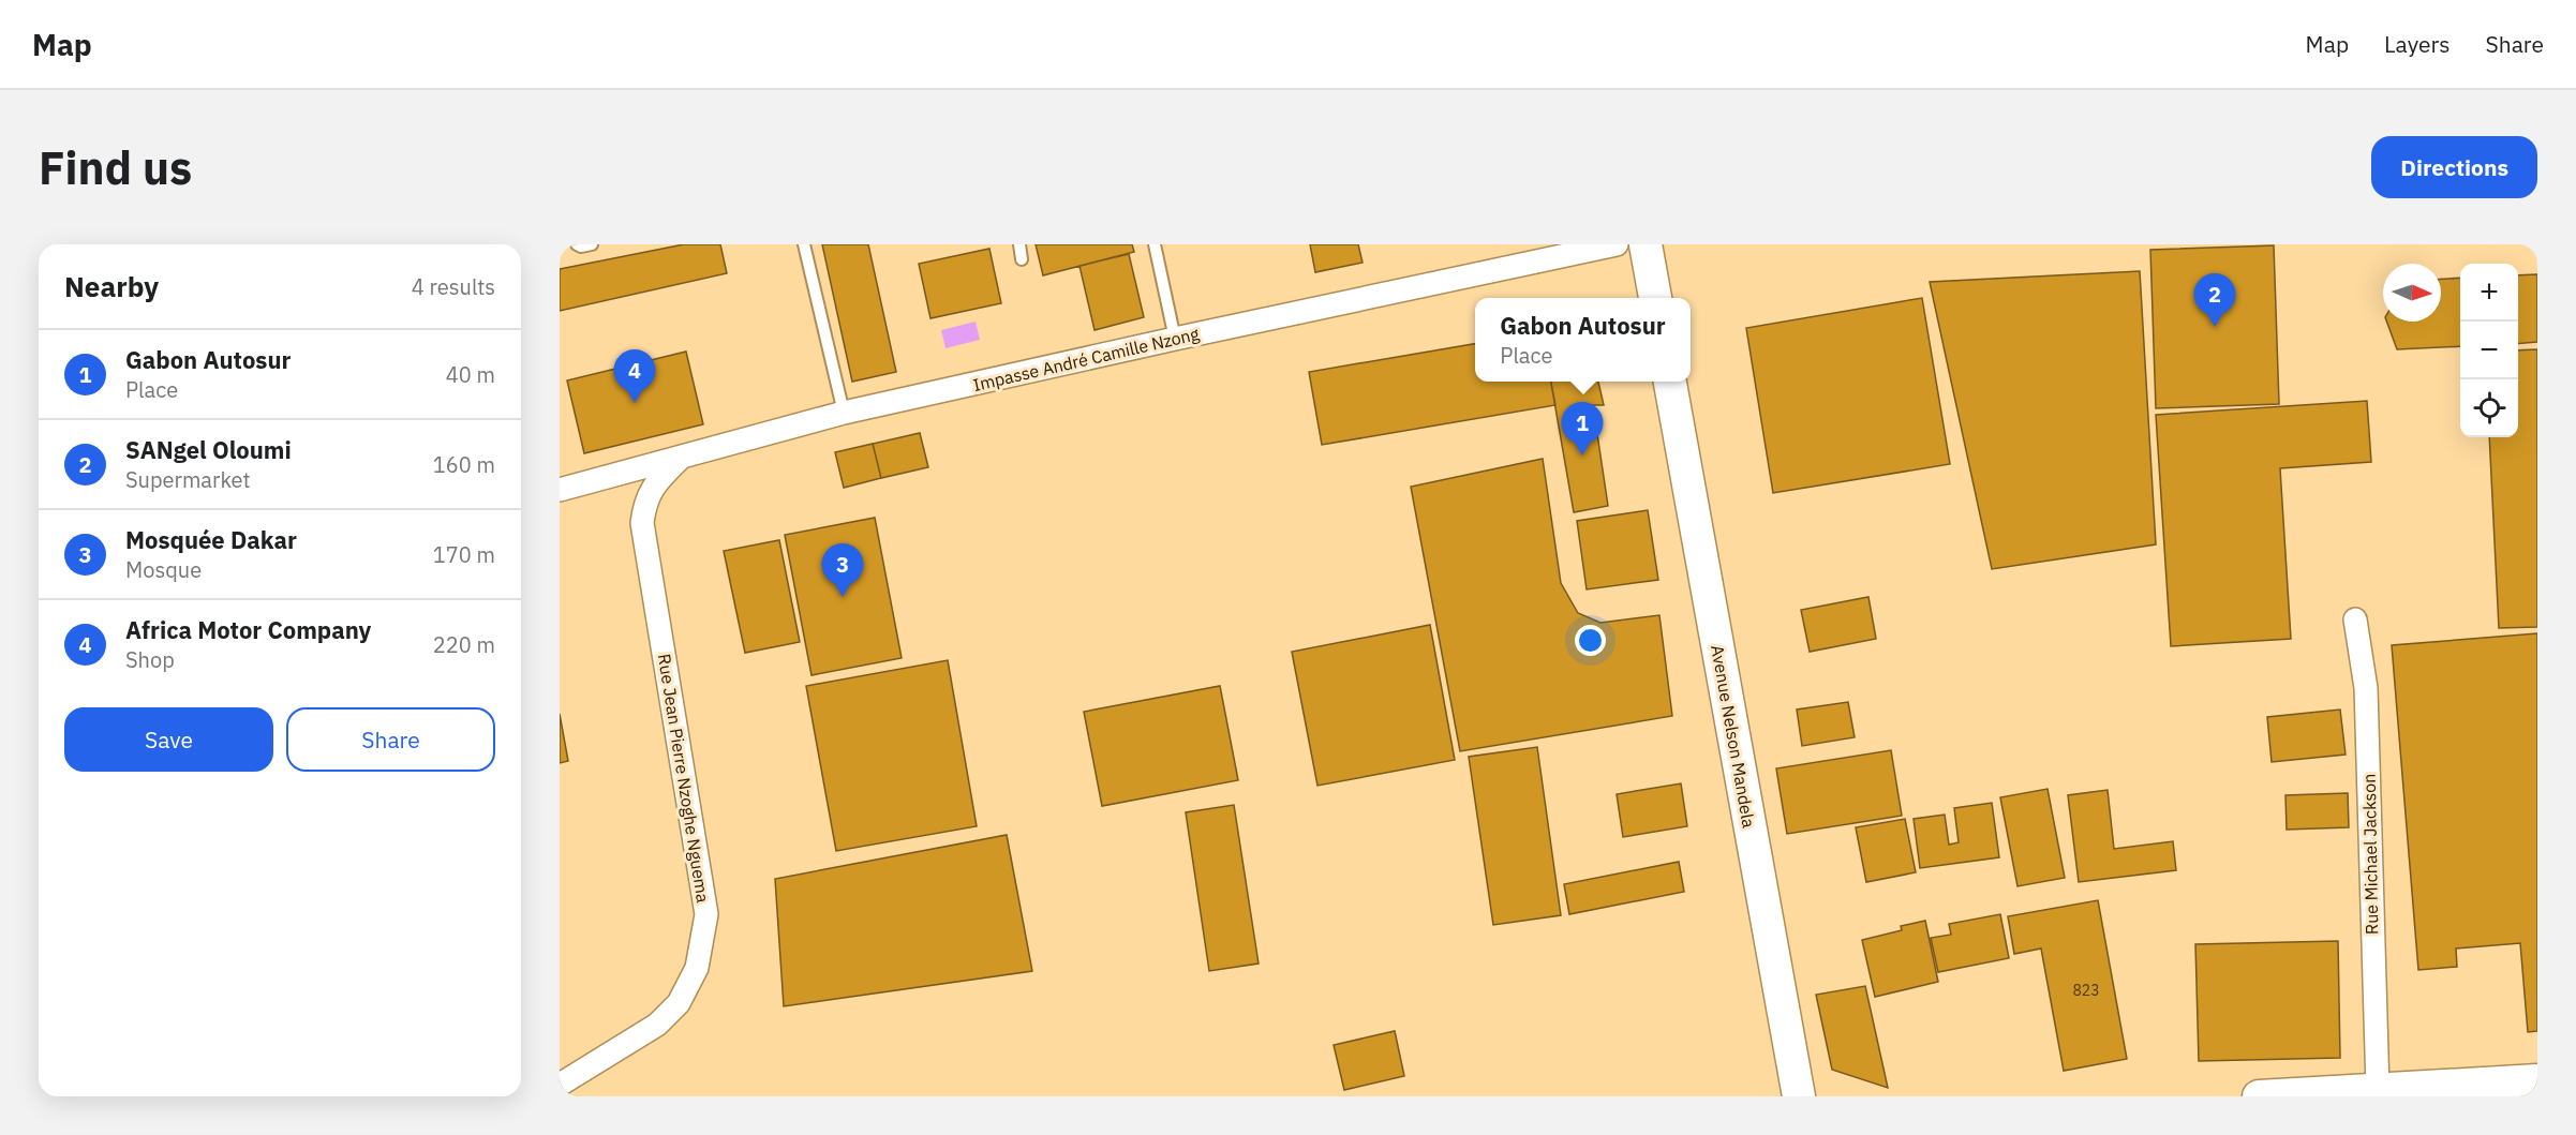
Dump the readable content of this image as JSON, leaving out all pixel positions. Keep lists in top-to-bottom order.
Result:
{
  "streets": {
    "main road": ["Avenue Nelson Mandela"],
    "street": ["Impasse André Camille Nzong", "Rue Jean Pierre Nzoghe Nguema", "Rue Michael Jackson"]
  },
  "crossings": [
    ["Impasse André Camille Nzong", "Rue Jean Pierre Nzoghe Nguema"]
  ],
  "house_numbers": ["823"],
  "north": "right",
  "page": {
    "header": "Map",
    "nav": ["Map", "Layers", "Share"],
    "buttons": [
      "Directions",
      ["Save", "Share"]
    ],
    "title": "Find us",
    "heading": ["Nearby", "4 results"],
    "map_buttons": ["+", "−"],
    "pins": [
      "2",
      "4",
      "1",
      "3"
    ],
    "popup": ["Gabon Autosur", "Place"],
    "list": [
      {
        "mark": "1",
        "name": "Gabon Autosur",
        "note": "Place",
        "value": "40 m"
      },
      {
        "mark": "2",
        "name": "SANgel Oloumi",
        "note": "Supermarket",
        "value": "160 m"
      },
      {
        "mark": "3",
        "name": "Mosquée Dakar",
        "note": "Mosque",
        "value": "170 m"
      },
      {
        "mark": "4",
        "name": "Africa Motor Company",
        "note": "Shop",
        "value": "220 m"
      }
    ]
  }
}
